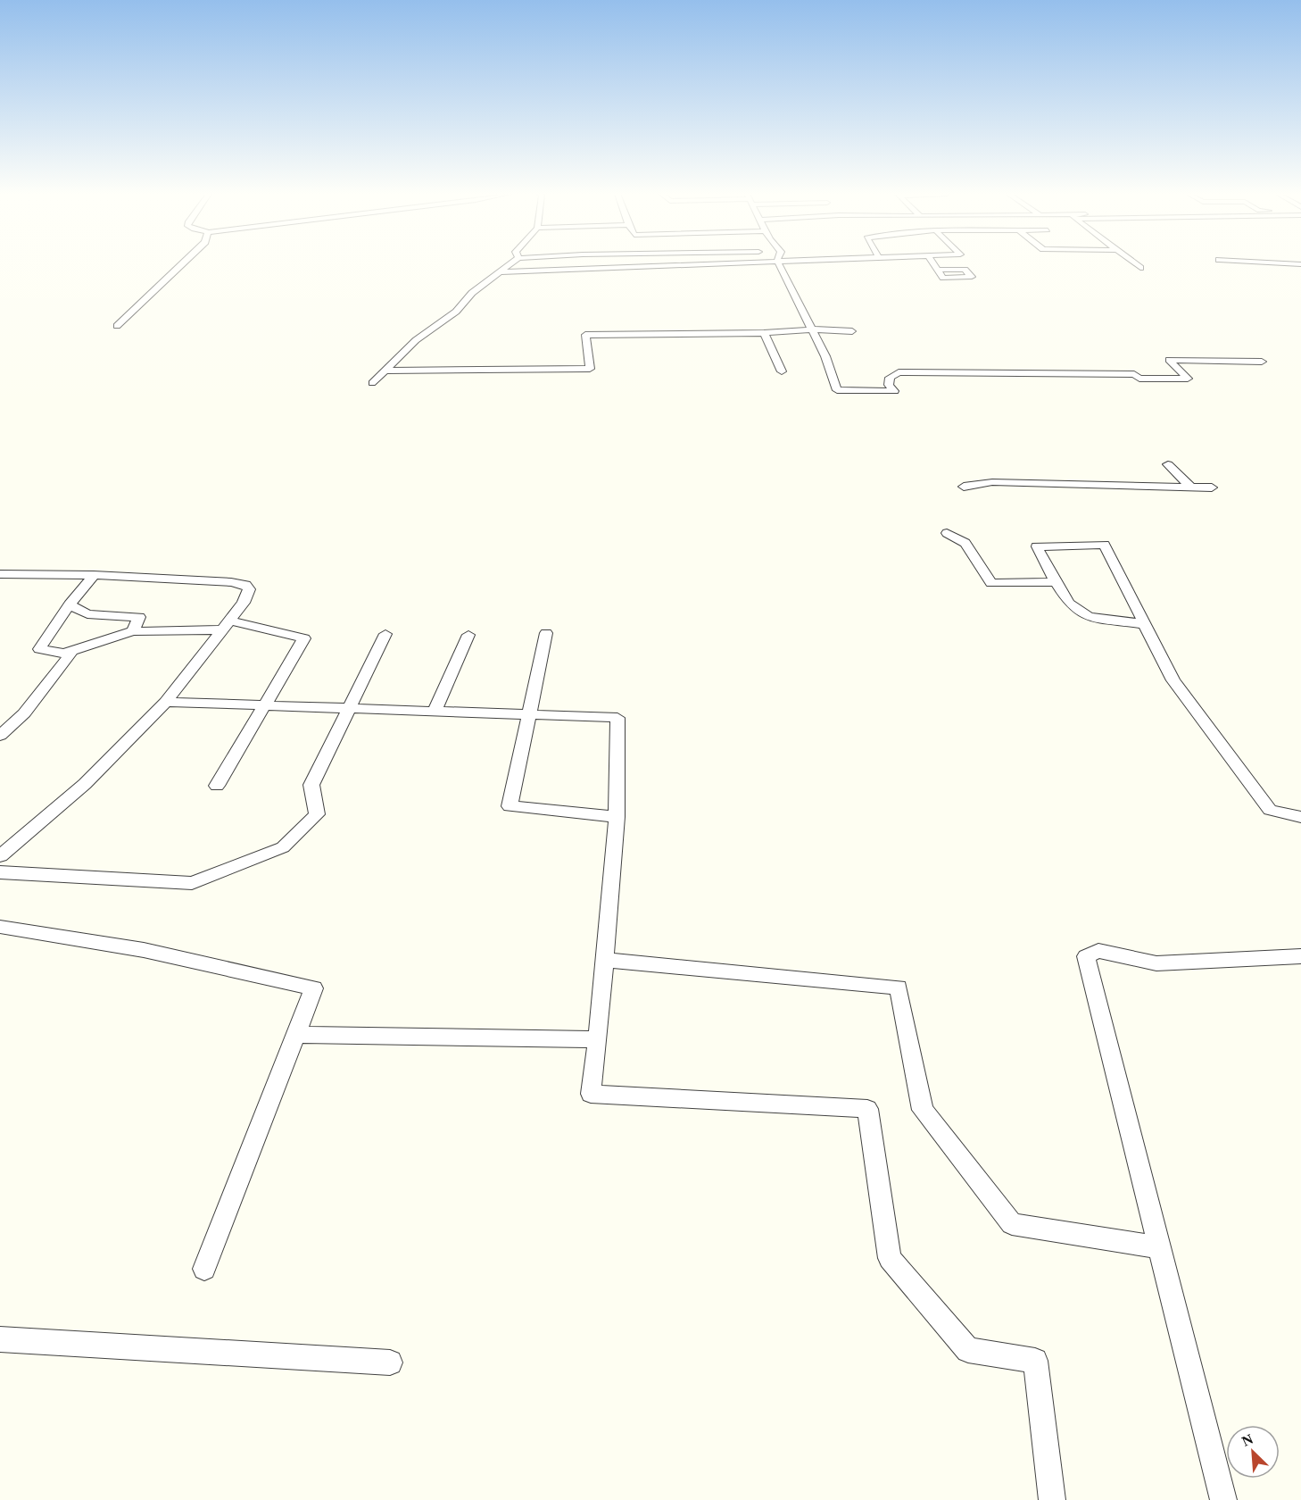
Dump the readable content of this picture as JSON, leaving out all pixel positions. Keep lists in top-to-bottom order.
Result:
{
  "north": "top left"
}
